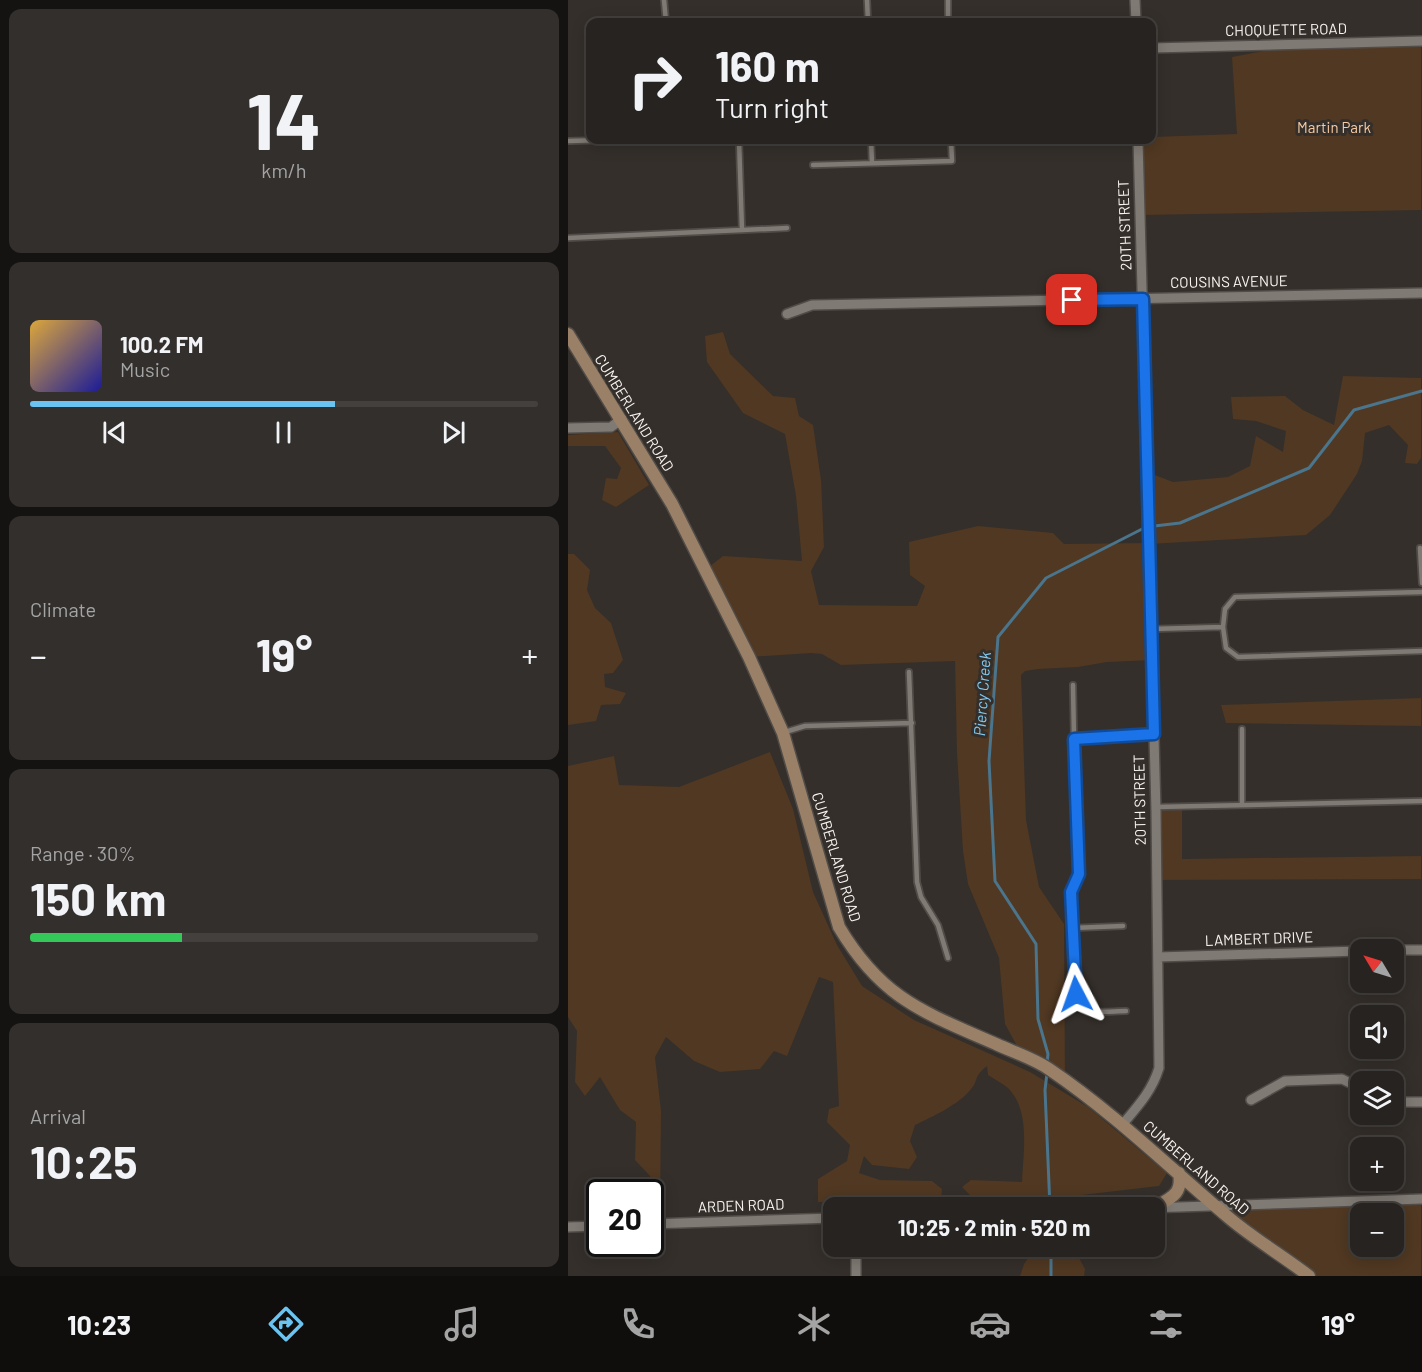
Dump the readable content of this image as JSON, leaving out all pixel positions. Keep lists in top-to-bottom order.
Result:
{
  "streets": {
    "street": [
      "CHOQUETTE ROAD",
      "20TH STREET",
      "COUSINS AVENUE",
      "CUMBERLAND ROAD",
      "LAMBERT DRIVE",
      "ARDEN ROAD"
    ]
  },
  "crossings": [
    ["20TH STREET", "COUSINS AVENUE"],
    ["20TH STREET", "CUMBERLAND ROAD"],
    ["20TH STREET", "LAMBERT DRIVE"]
  ],
  "water": ["Piercy Creek"],
  "parks": ["Martin Park"],
  "north": "top left",
  "page": {
    "tile": [
      ["14", "km/h"],
      "Climate",
      ["Range · 30%", "150 km"],
      ["Arrival", "10:25"]
    ],
    "turn": ["160 m", "Turn right"],
    "song": ["100.2 FM", "Music"],
    "heat": ["−", "19°", "+"],
    "map_buttons": ["+", "−"],
    "limit": "20",
    "trip": "10:25 · 2 min · 520 m",
    "tabs": ["10:23", "19°"]
  }
}
